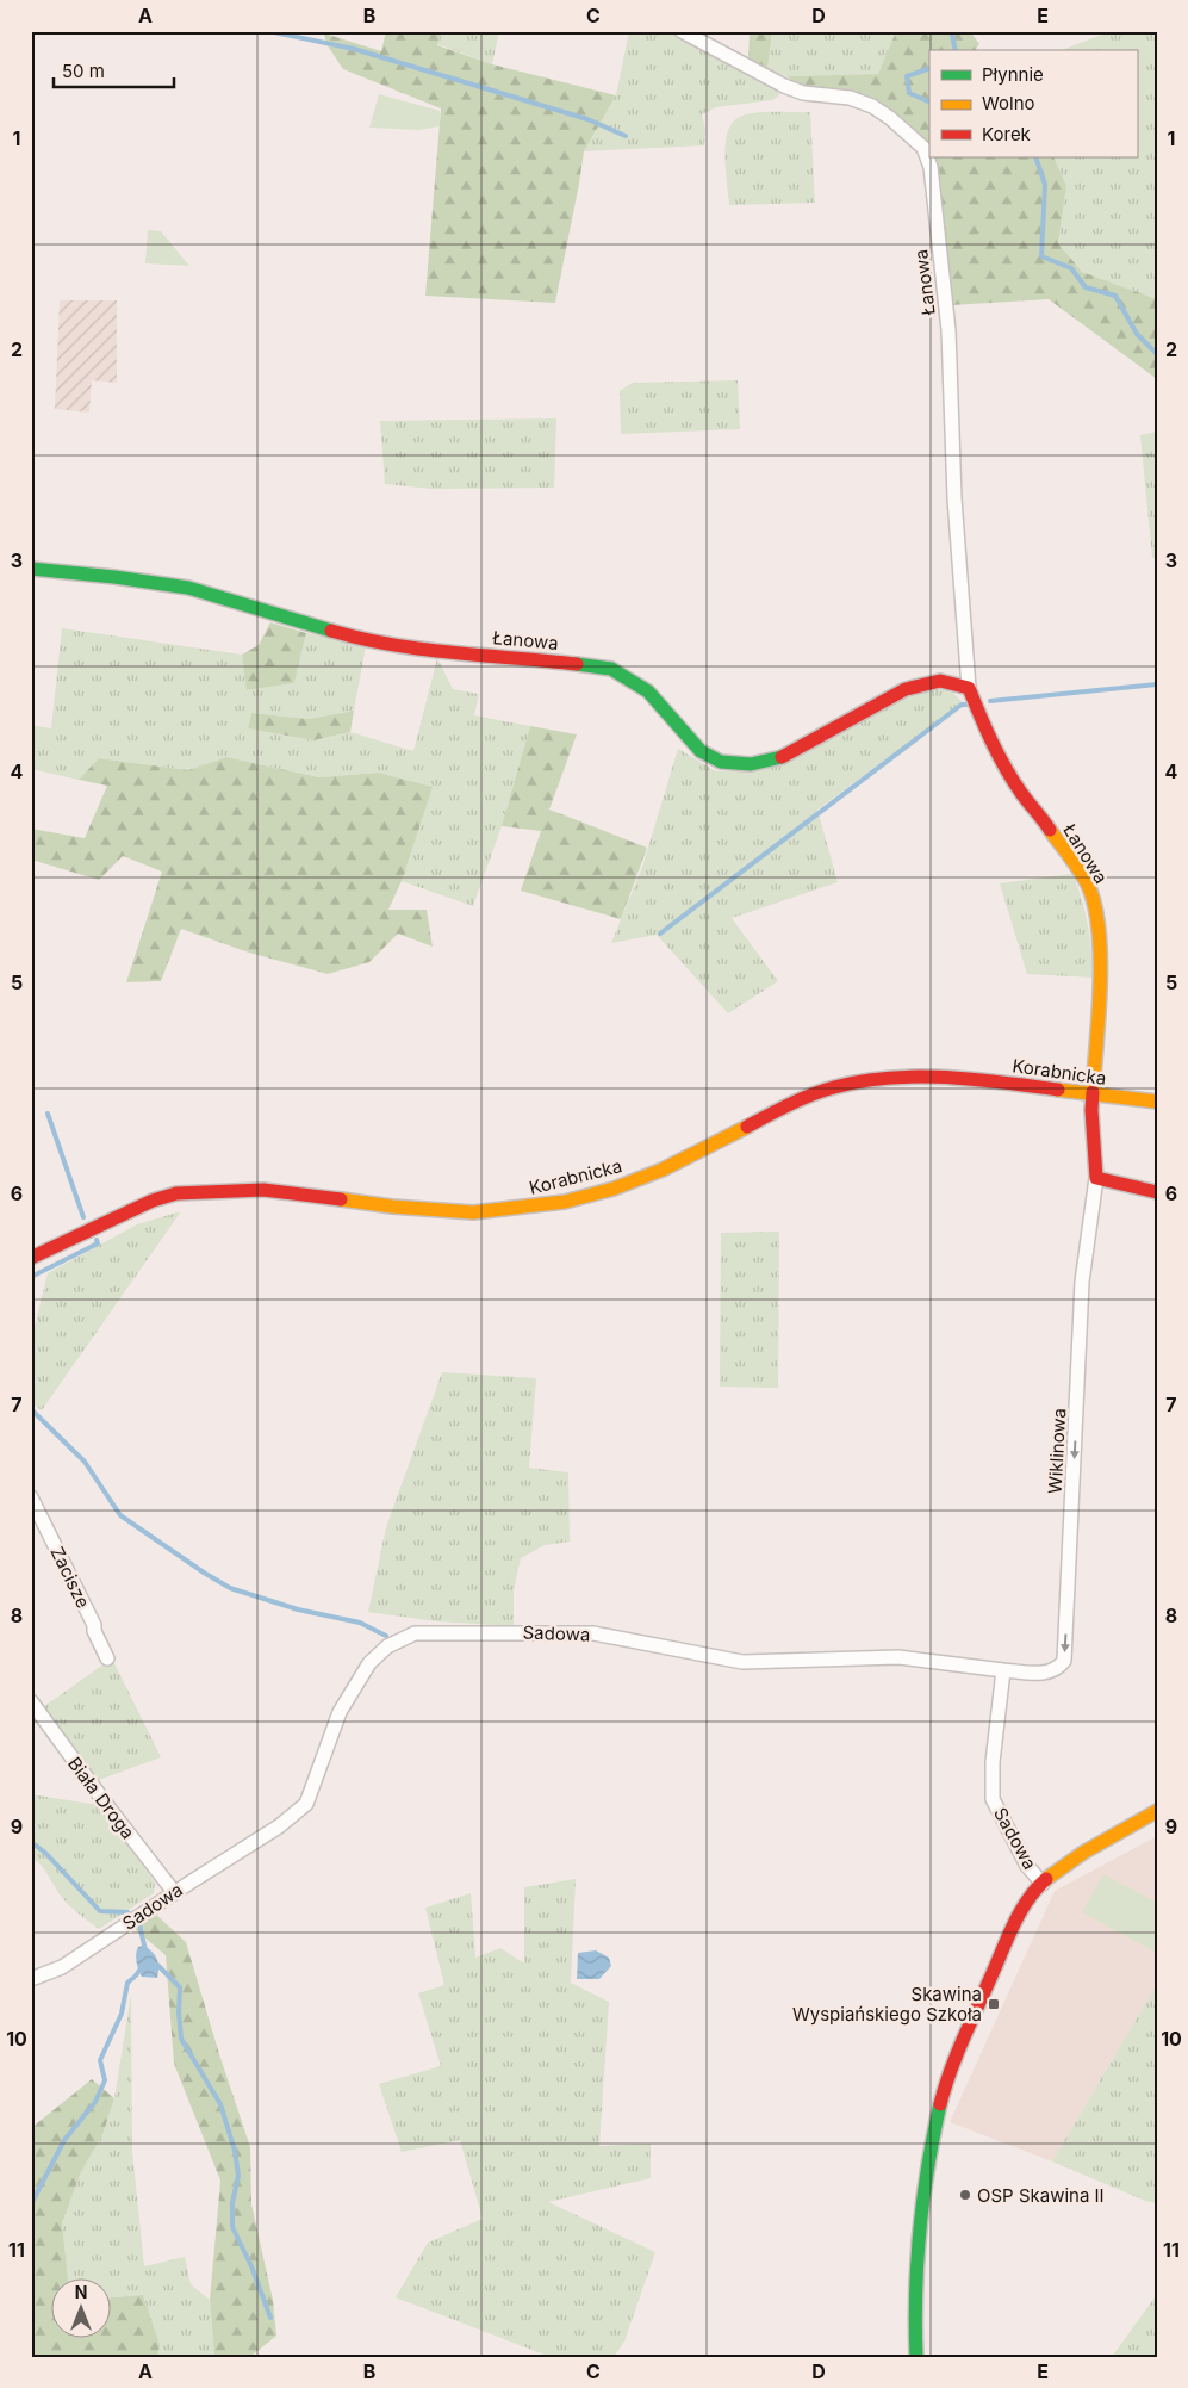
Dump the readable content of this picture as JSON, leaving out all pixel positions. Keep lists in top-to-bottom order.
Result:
{
  "streets": {
    "street": [
      "Łanowa",
      "Korabnicka",
      "Wiklinowa",
      "Zacisze",
      "Sadowa",
      "Biała Droga"
    ]
  },
  "crossings": [
    ["Łanowa", "Korabnicka"],
    ["Łanowa", "Wiklinowa"],
    ["Korabnicka", "Wiklinowa"],
    ["Wiklinowa", "Sadowa"],
    ["Sadowa", "Biała Droga"]
  ],
  "one_way": ["Wiklinowa"],
  "places": {
    "transit": ["Skawina Wyspiańskiego Szkoła"],
    "other": ["OSP Skawina II"]
  },
  "legend": ["Płynnie", "Wolno", "Korek"],
  "scale_bar": "50 m",
  "north": "top",
  "grid": {
    "columns": [
      "A",
      "B",
      "C",
      "D",
      "E"
    ],
    "rows": [
      "1",
      "2",
      "3",
      "4",
      "5",
      "6",
      "7",
      "8",
      "9",
      "10",
      "11"
    ]
  }
}
